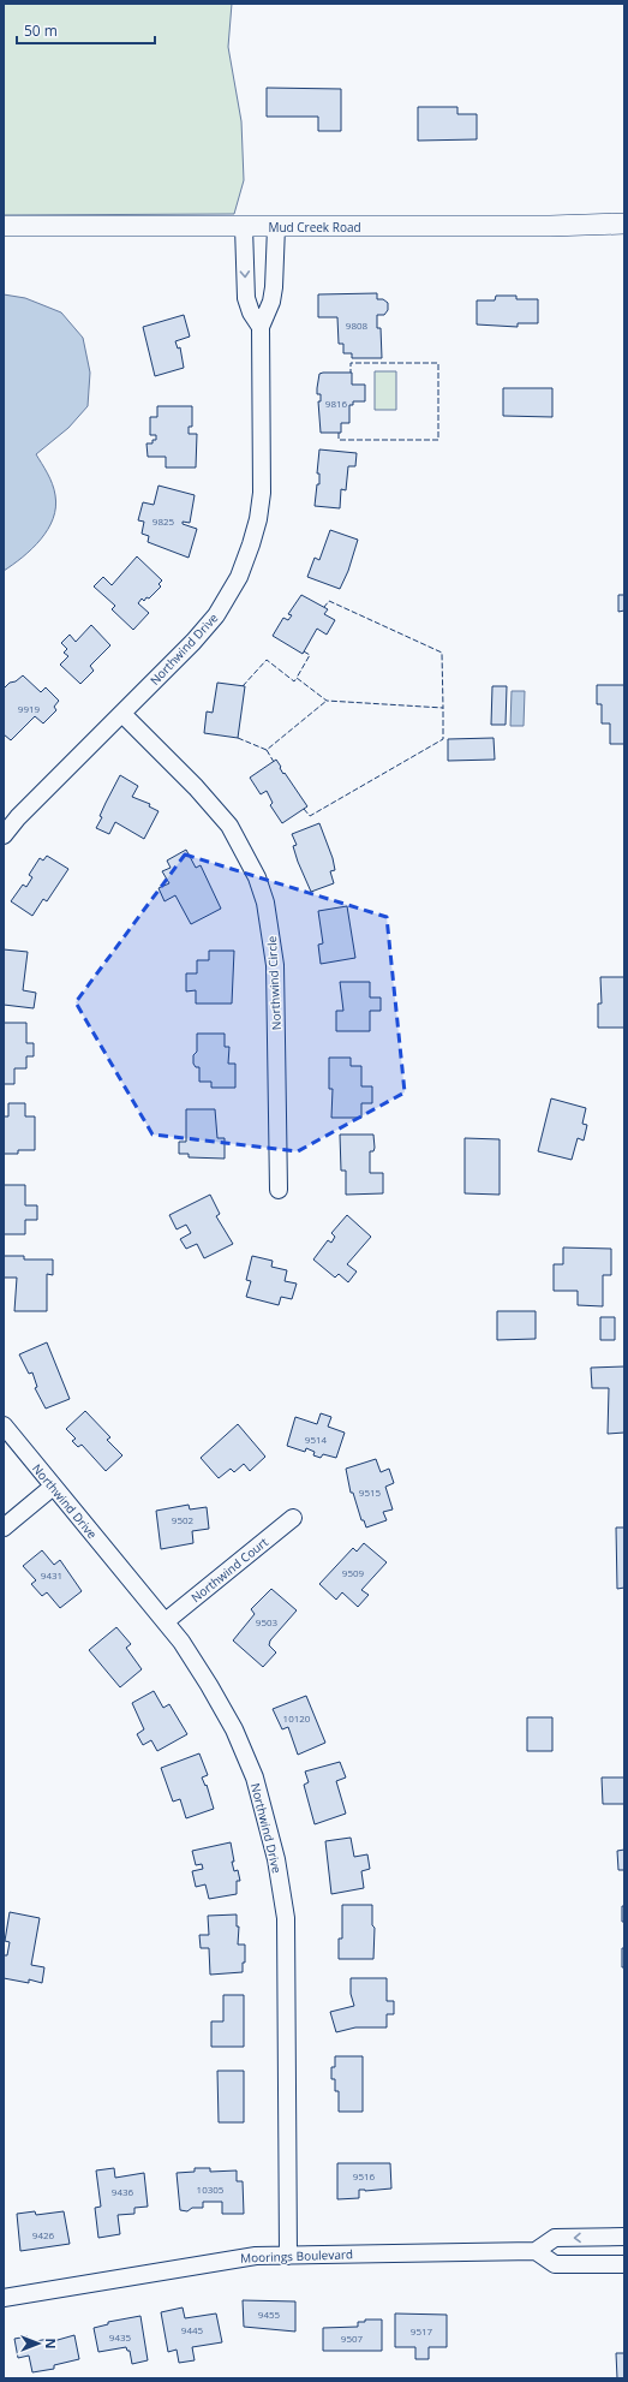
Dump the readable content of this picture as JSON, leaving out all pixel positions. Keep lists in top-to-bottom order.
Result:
{
  "streets": {
    "street": [
      "Mud Creek Road",
      "Northwind Drive",
      "Northwind Circle",
      "Northwind Court",
      "Moorings Boulevard"
    ]
  },
  "crossings": [
    ["Mud Creek Road", "Northwind Drive"],
    ["Northwind Drive", "Northwind Circle"],
    ["Northwind Drive", "Northwind Court"],
    ["Northwind Drive", "Moorings Boulevard"]
  ],
  "house_numbers": [
    "9808",
    "9816",
    "9825",
    "9919",
    "9514",
    "9515",
    "9502",
    "9509",
    "9431",
    "9503",
    "10120",
    "9516",
    "10305",
    "9436",
    "9426",
    "9455",
    "9445",
    "9517",
    "9435",
    "9507"
  ],
  "scale_bar": "50 m",
  "north": "right"
}
